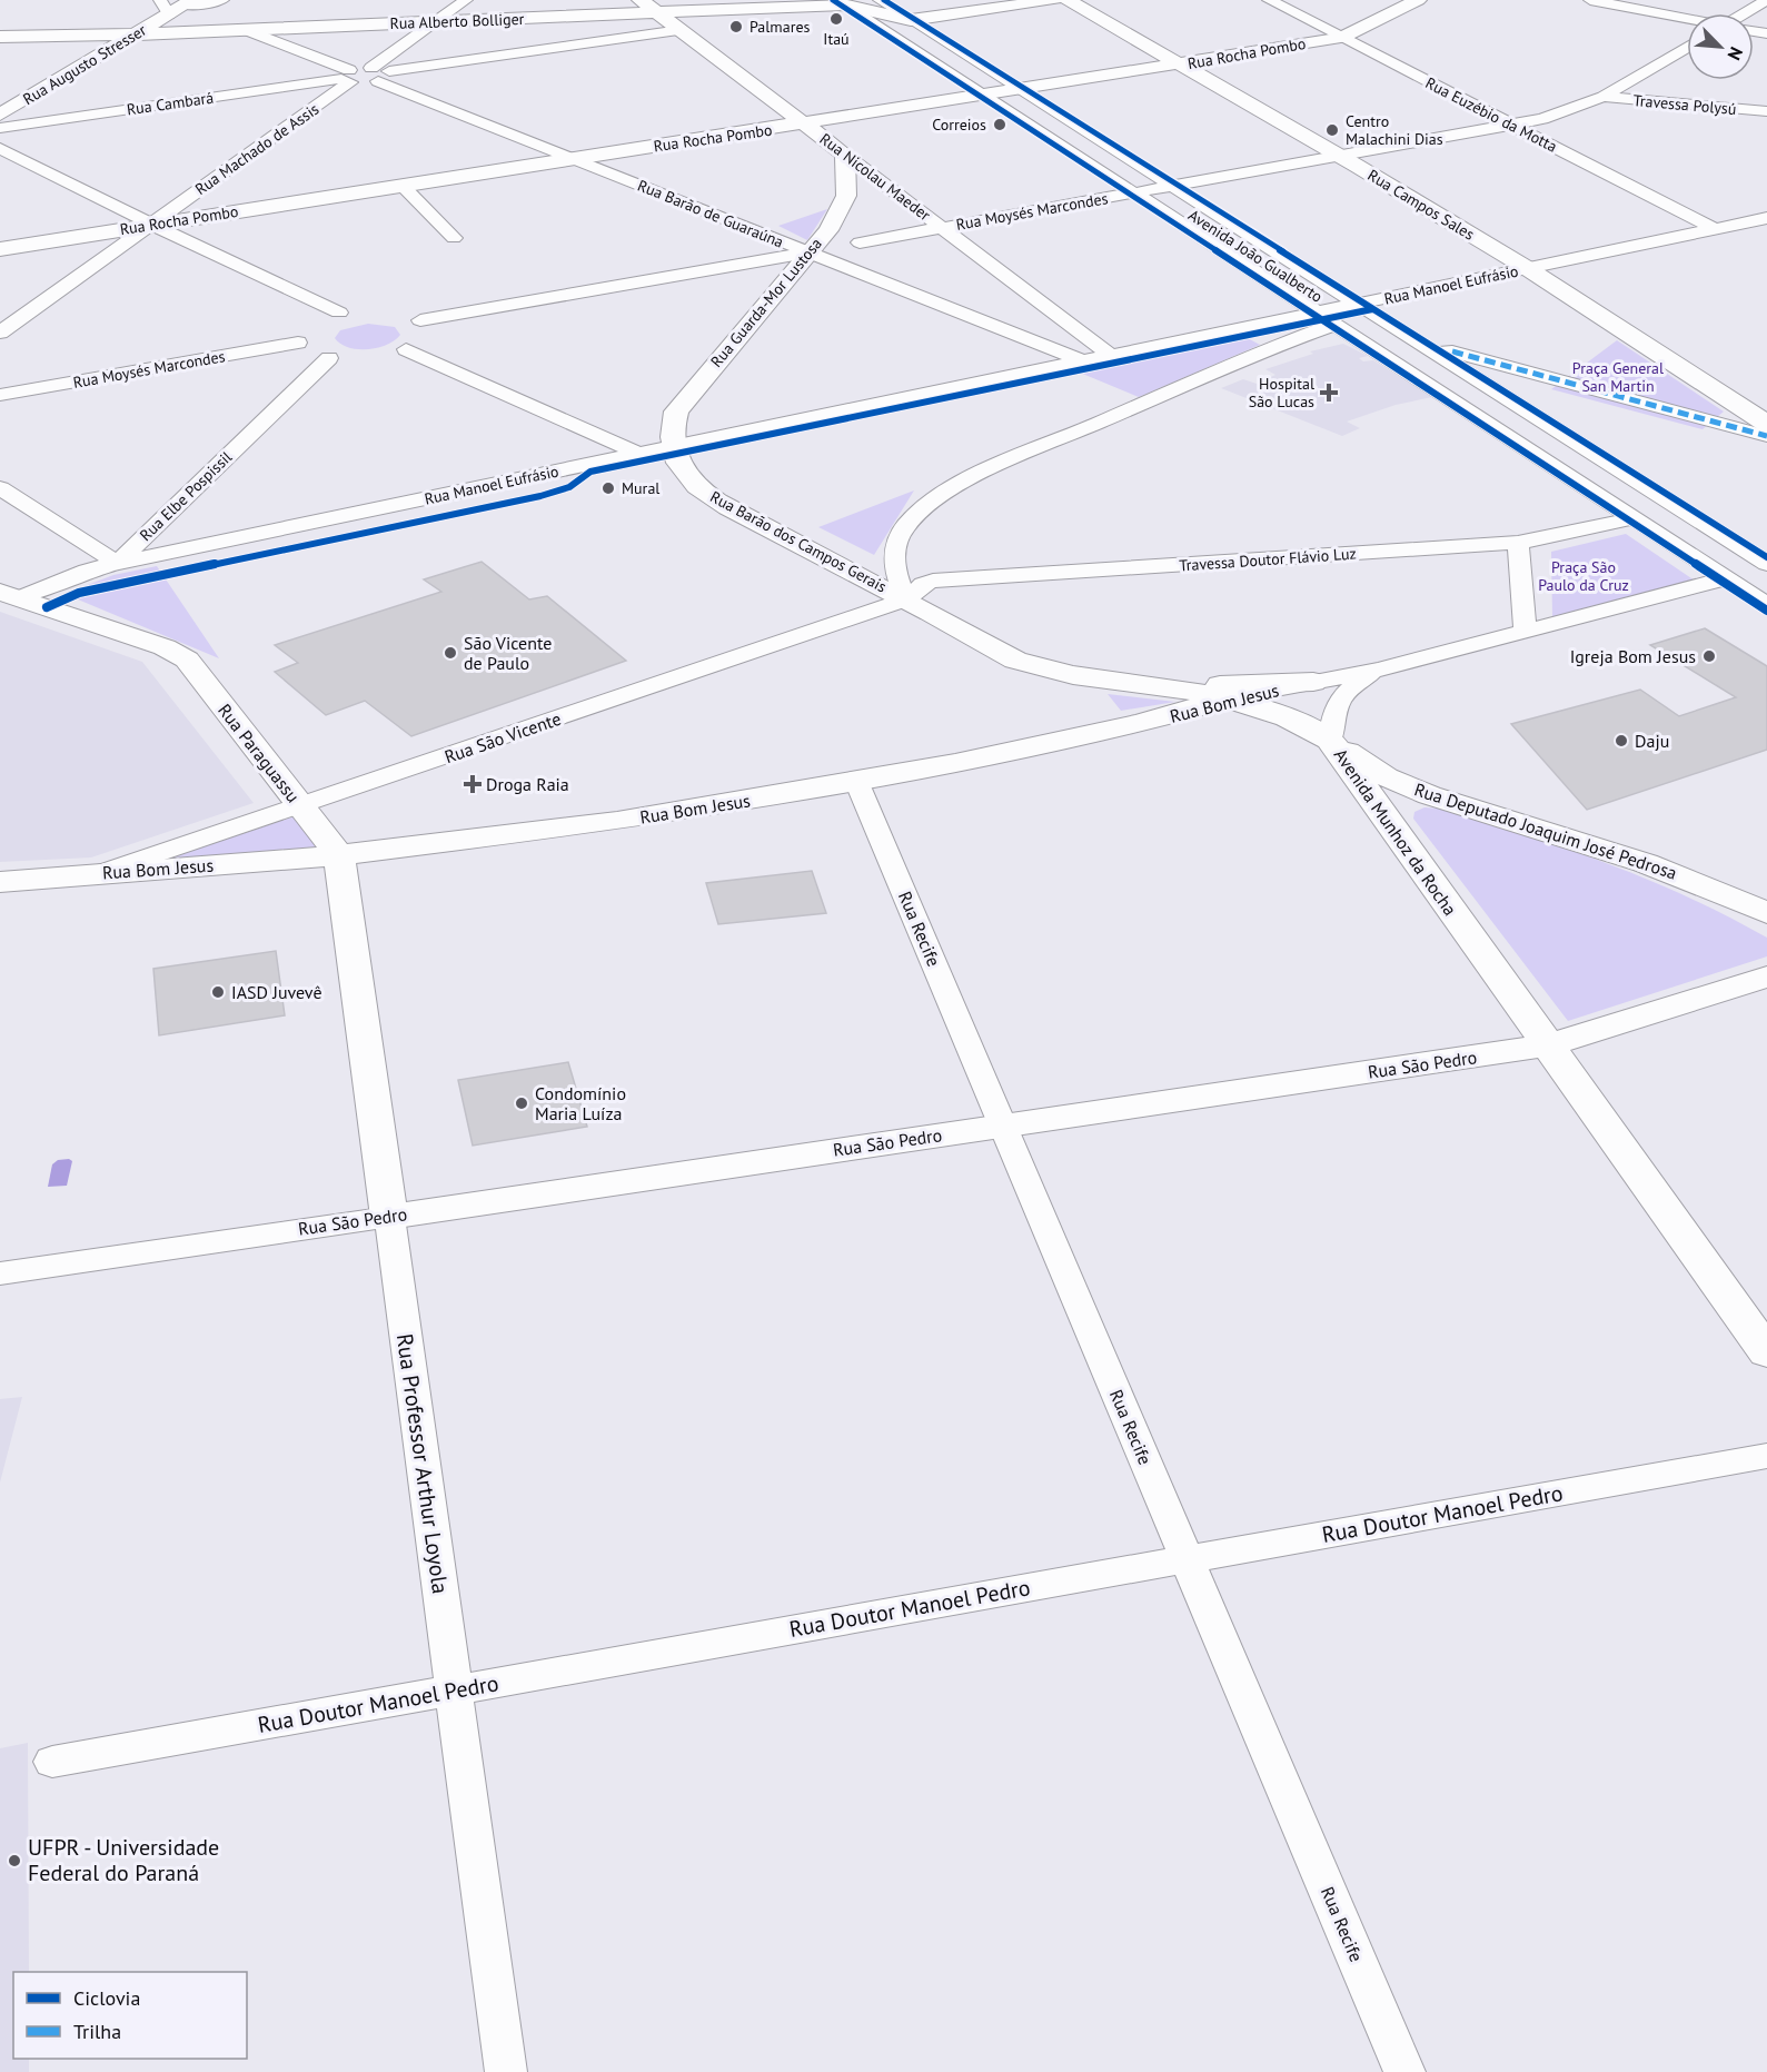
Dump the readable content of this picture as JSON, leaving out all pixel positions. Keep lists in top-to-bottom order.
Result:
{
  "streets": {
    "main road": [
      "Rua Alberto Bolliger",
      "Rua Rocha Pombo",
      "Rua Augusto Stresser",
      "Rua Nicolau Maeder",
      "Rua Campos Sales",
      "Rua Guarda-Mor Lustosa",
      "Rua Barão dos Campos Gerais",
      "Rua Bom Jesus",
      "Rua Paraguassu",
      "Rua Deputado Joaquim José Pedrosa",
      "Avenida Munhoz da Rocha",
      "Rua São Pedro",
      "Rua Professor Arthur Loyola"
    ],
    "street": [
      "Rua Cambará",
      "Travessa Polysú",
      "Rua Euzébio da Motta",
      "Rua Machado de Assis",
      "Rua Moysés Marcondes",
      "Rua Barão de Guaraúna",
      "Avenida João Gualberto",
      "Rua Manoel Eufrásio",
      "Rua Elbe Pospissil",
      "Travessa Doutor Flávio Luz",
      "Rua São Vicente",
      "Rua Recife",
      "Rua Doutor Manoel Pedro"
    ]
  },
  "crossings": [
    ["Rua Alberto Bolliger", "Rua Augusto Stresser"],
    ["Rua Alberto Bolliger", "Rua Nicolau Maeder"],
    ["Rua Alberto Bolliger", "Avenida João Gualberto"],
    ["Rua Rocha Pombo", "Rua Euzébio da Motta"],
    ["Rua Rocha Pombo", "Rua Machado de Assis"],
    ["Rua Rocha Pombo", "Rua Nicolau Maeder"],
    ["Rua Rocha Pombo", "Rua Campos Sales"],
    ["Rua Rocha Pombo", "Rua Barão de Guaraúna"],
    ["Rua Rocha Pombo", "Avenida João Gualberto"],
    ["Rua Cambará", "Rua Machado de Assis"],
    ["Rua Cambará", "Rua Barão de Guaraúna"],
    ["Travessa Polysú", "Rua Moysés Marcondes"],
    ["Rua Euzébio da Motta", "Rua Moysés Marcondes"],
    ["Rua Euzébio da Motta", "Rua Manoel Eufrásio"],
    ["Rua Nicolau Maeder", "Rua Moysés Marcondes"],
    ["Rua Nicolau Maeder", "Rua Manoel Eufrásio"],
    ["Rua Nicolau Maeder", "Rua Guarda-Mor Lustosa"],
    ["Rua Campos Sales", "Rua Moysés Marcondes"],
    ["Rua Campos Sales", "Rua Manoel Eufrásio"],
    ["Rua Moysés Marcondes", "Avenida João Gualberto"],
    ["Rua Barão de Guaraúna", "Rua Manoel Eufrásio"],
    ["Rua Barão de Guaraúna", "Rua Guarda-Mor Lustosa"],
    ["Avenida João Gualberto", "Rua Manoel Eufrásio"],
    ["Avenida João Gualberto", "Travessa Doutor Flávio Luz"],
    ["Avenida João Gualberto", "Rua Bom Jesus"],
    ["Rua Manoel Eufrásio", "Rua Guarda-Mor Lustosa"],
    ["Rua Manoel Eufrásio", "Rua Elbe Pospissil"],
    ["Rua Manoel Eufrásio", "Rua Barão dos Campos Gerais"],
    ["Rua Guarda-Mor Lustosa", "Rua Barão dos Campos Gerais"],
    ["Rua Elbe Pospissil", "Rua Paraguassu"],
    ["Rua Barão dos Campos Gerais", "Travessa Doutor Flávio Luz"],
    ["Rua Barão dos Campos Gerais", "Rua São Vicente"],
    ["Rua Barão dos Campos Gerais", "Avenida Munhoz da Rocha"],
    ["Travessa Doutor Flávio Luz", "Rua São Vicente"],
    ["Travessa Doutor Flávio Luz", "Avenida Munhoz da Rocha"],
    ["Rua Bom Jesus", "Rua São Vicente"],
    ["Rua Bom Jesus", "Rua Paraguassu"],
    ["Rua Bom Jesus", "Rua Deputado Joaquim José Pedrosa"],
    ["Rua Bom Jesus", "Avenida Munhoz da Rocha"],
    ["Rua Bom Jesus", "Rua Recife"],
    ["Rua Bom Jesus", "Rua Professor Arthur Loyola"],
    ["Rua São Vicente", "Rua Paraguassu"],
    ["Rua São Vicente", "Avenida Munhoz da Rocha"],
    ["Rua Paraguassu", "Rua Professor Arthur Loyola"],
    ["Rua Deputado Joaquim José Pedrosa", "Avenida Munhoz da Rocha"],
    ["Avenida Munhoz da Rocha", "Rua São Pedro"],
    ["Rua Recife", "Rua São Pedro"],
    ["Rua Recife", "Rua Doutor Manoel Pedro"],
    ["Rua São Pedro", "Rua Professor Arthur Loyola"],
    ["Rua Professor Arthur Loyola", "Rua Doutor Manoel Pedro"]
  ],
  "parks": ["Praça General San Martin", "Praça São Paulo da Cruz"],
  "places": {
    "other": [
      "Itaú",
      "Palmares",
      "Correios",
      "Centro Malachini Dias",
      "Mural",
      "São Vicente de Paulo",
      "Igreja Bom Jesus",
      "Daju",
      "IASD Juvevê",
      "Condomínio Maria Luíza",
      "UFPR - Universidade Federal do Paraná"
    ],
    "health": ["Hospital São Lucas", "Droga Raia"]
  },
  "legend": ["Ciclovia", "Trilha"],
  "north": "bottom right"
}
